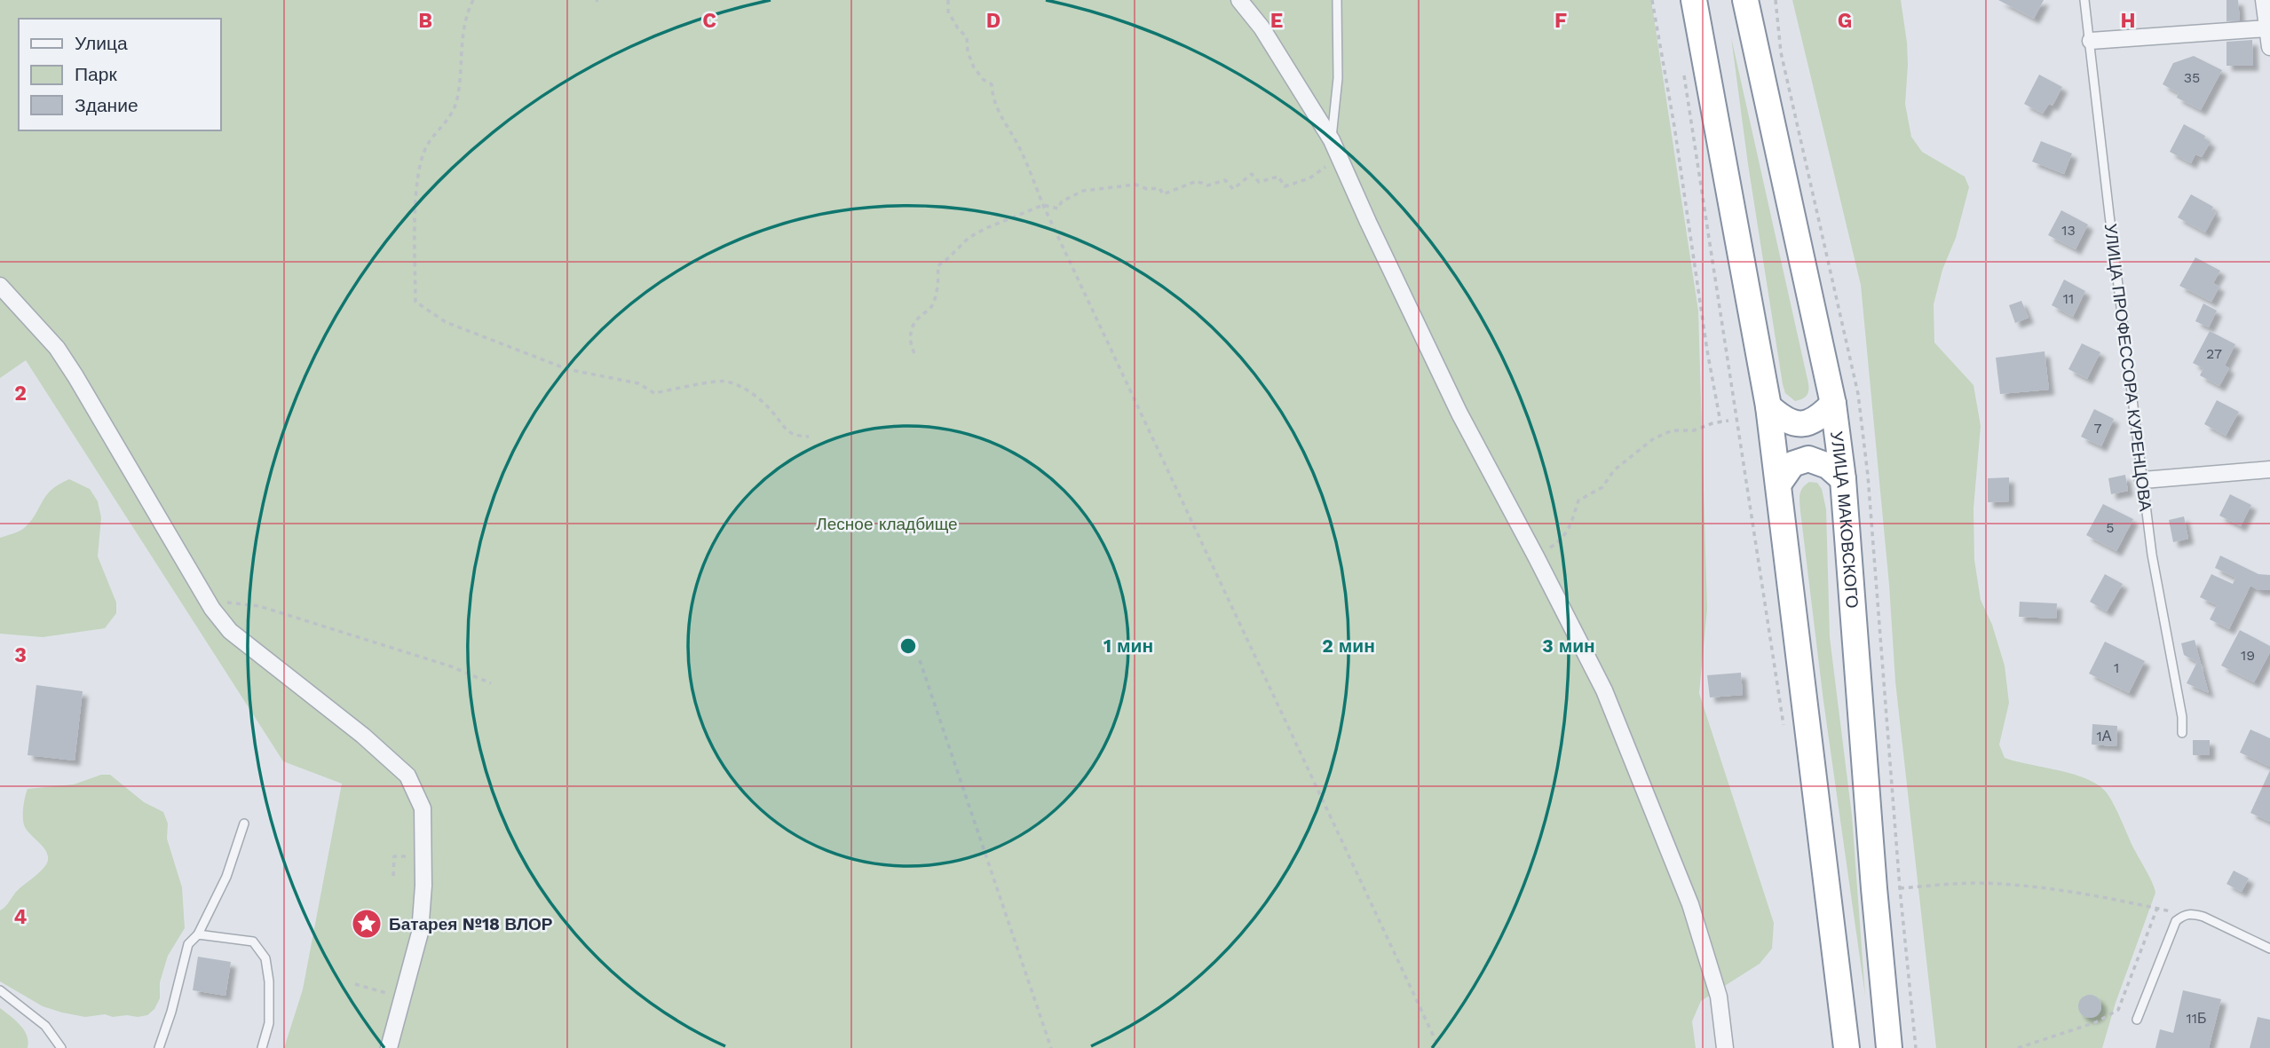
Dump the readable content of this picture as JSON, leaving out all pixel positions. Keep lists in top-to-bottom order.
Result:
{
  "streets": {
    "highway": ["УЛИЦА МАКОВСКОГО"],
    "lane": ["УЛИЦА ПРОФЕССОРА КУРЕНЦОВА"]
  },
  "parks": ["Лесное кладбище"],
  "places": {
    "place": ["Батарея №18 ВЛОР"]
  },
  "house_numbers": [
    "35",
    "13",
    "11",
    "27",
    "7",
    "5",
    "19",
    "1",
    "1А",
    "11Б"
  ],
  "legend": ["Улица", "Парк", "Здание"],
  "grid": {
    "columns": [
      "B",
      "C",
      "D",
      "E",
      "F",
      "G",
      "H"
    ],
    "rows": ["2", "3", "4"]
  },
  "rings": ["1 мин", "2 мин", "3 мин"]
}
